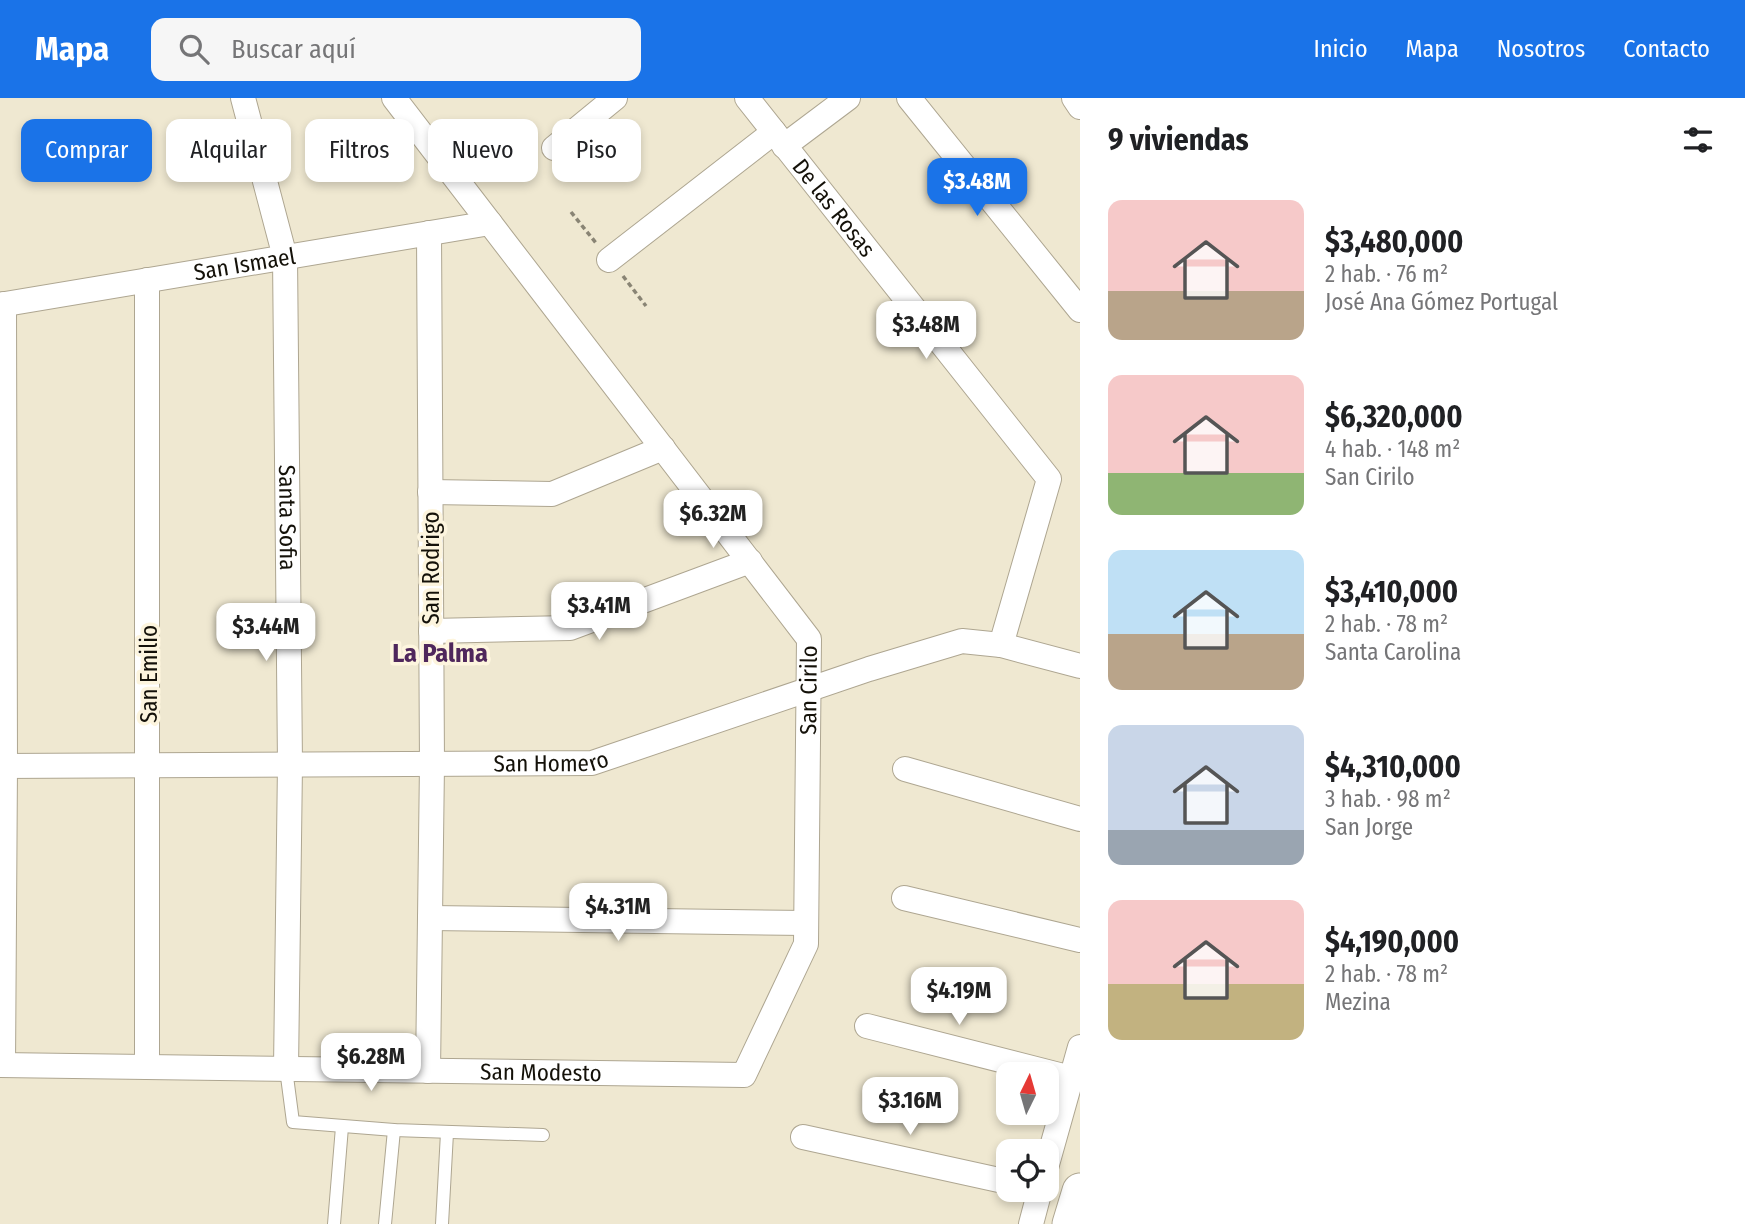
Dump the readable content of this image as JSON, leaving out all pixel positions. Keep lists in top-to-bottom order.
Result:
{
  "streets": {
    "street": [
      "De las Rosas",
      "San Ismael",
      "Santa Sofia",
      "San Rodrigo",
      "San Emilio",
      "San Cirilo",
      "San Homero",
      "San Modesto"
    ]
  },
  "crossings": [
    ["De las Rosas", "San Homero"],
    ["San Ismael", "Santa Sofia"],
    ["San Ismael", "San Rodrigo"],
    ["San Ismael", "San Emilio"],
    ["San Ismael", "San Cirilo"],
    ["Santa Sofia", "San Homero"],
    ["Santa Sofia", "San Modesto"],
    ["San Rodrigo", "San Homero"],
    ["San Rodrigo", "San Modesto"],
    ["San Emilio", "San Homero"],
    ["San Emilio", "San Modesto"],
    ["San Cirilo", "San Homero"],
    ["San Cirilo", "San Modesto"]
  ],
  "districts": ["La Palma"],
  "north": "top",
  "page": {
    "header": "Mapa",
    "search": "Buscar aquí",
    "nav": [
      "Inicio",
      "Mapa",
      "Nosotros",
      "Contacto"
    ],
    "heading": "9 viviendas",
    "chip": [
      "Comprar",
      "Alquilar",
      "Filtros",
      "Nuevo",
      "Piso"
    ],
    "price": [
      "$3.48M",
      "$3.48M",
      "$6.32M",
      "$3.41M",
      "$3.44M",
      "$4.31M",
      "$4.19M",
      "$6.28M",
      "$3.16M"
    ],
    "list": [
      {
        "name": "$3,480,000",
        "note": "2 hab. · 76 m² · José Ana Gómez Portugal"
      },
      {
        "name": "$6,320,000",
        "note": "4 hab. · 148 m² · San Cirilo"
      },
      {
        "name": "$3,410,000",
        "note": "2 hab. · 78 m² · Santa Carolina"
      },
      {
        "name": "$4,310,000",
        "note": "3 hab. · 98 m² · San Jorge"
      },
      {
        "name": "$4,190,000",
        "note": "2 hab. · 78 m² · Mezina"
      }
    ]
  }
}
